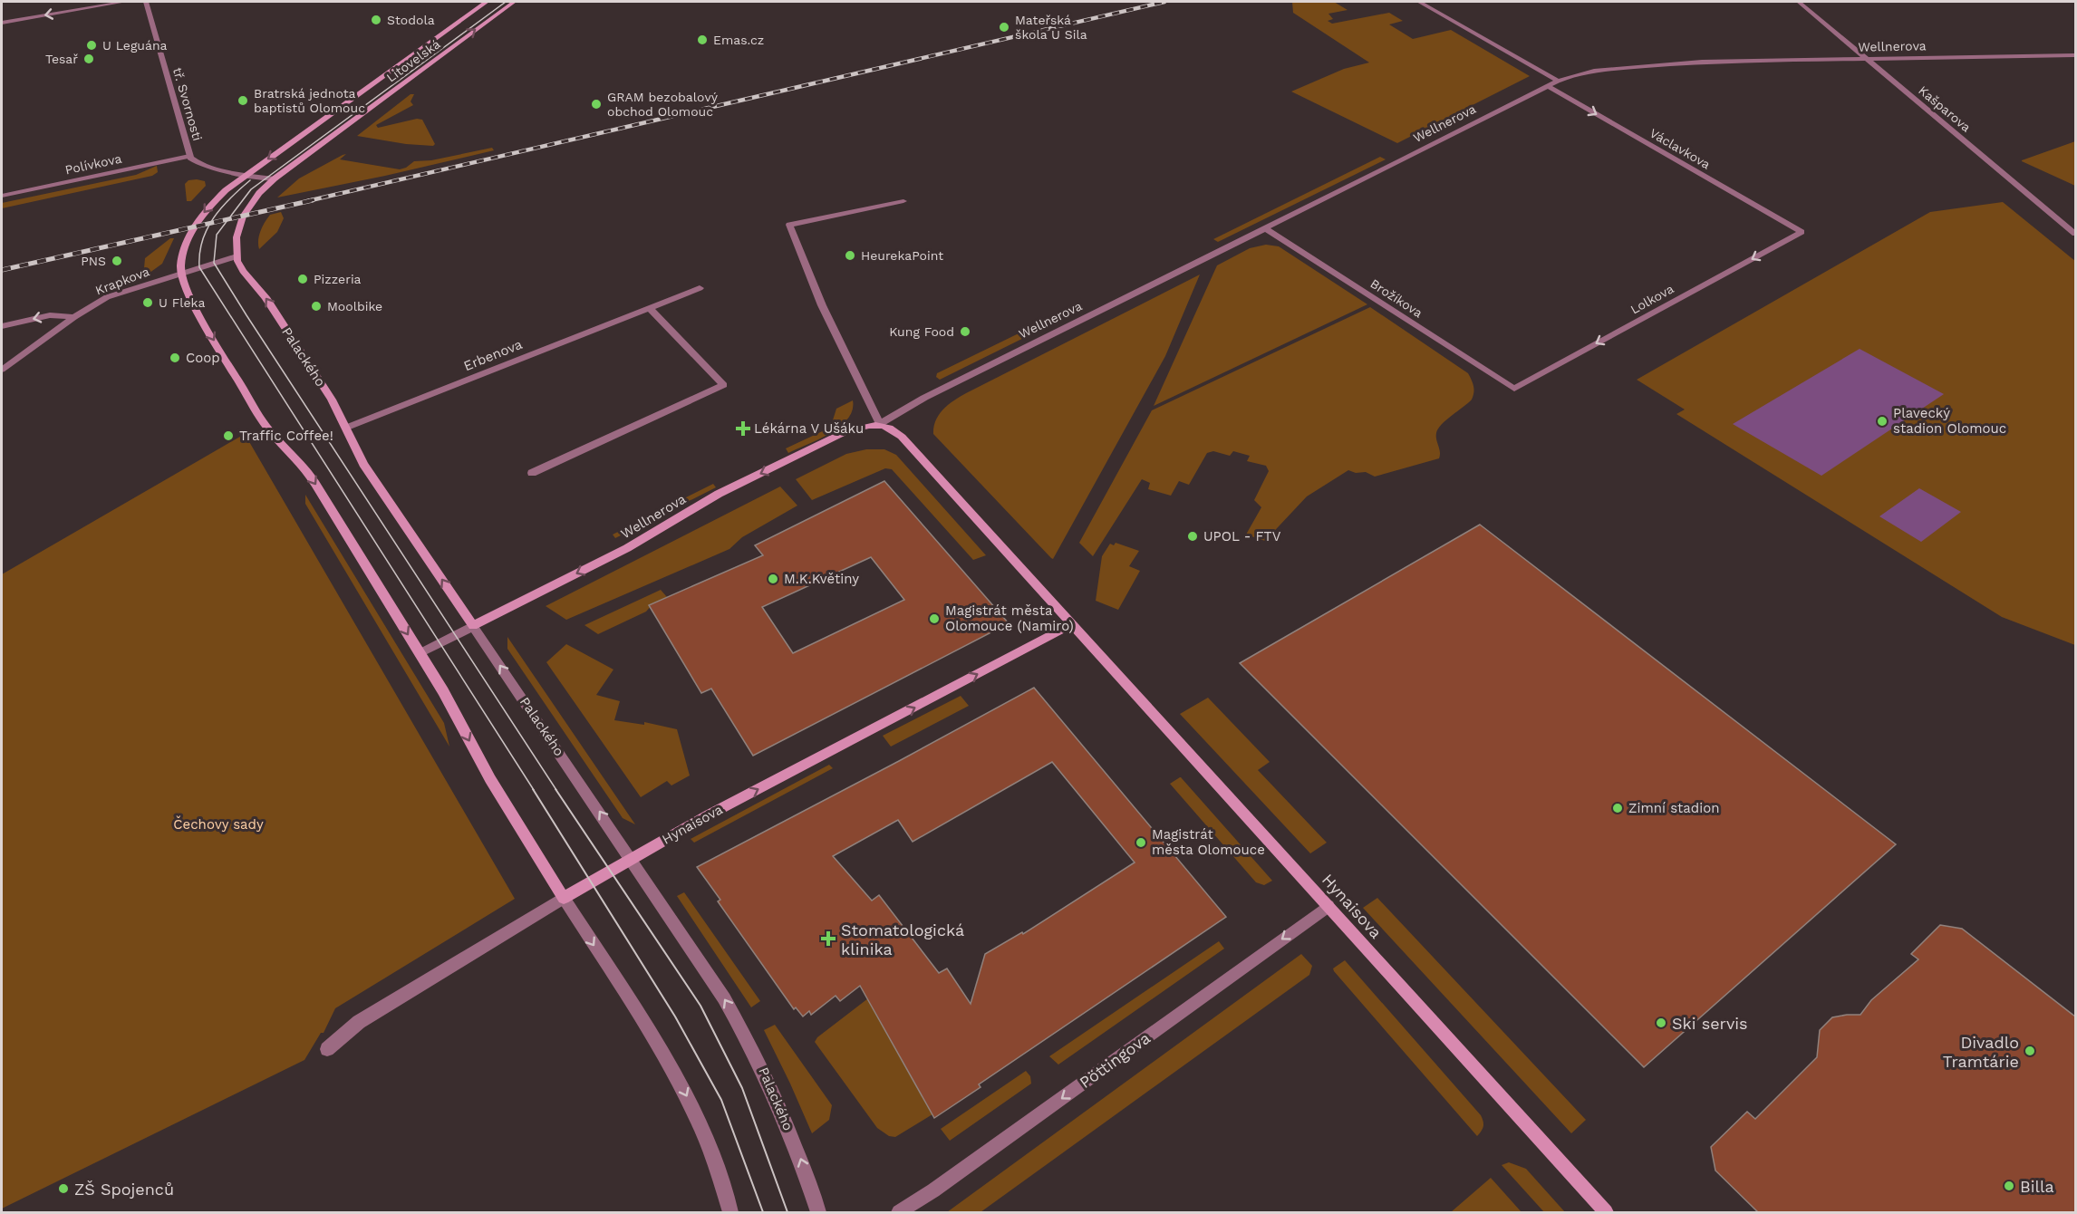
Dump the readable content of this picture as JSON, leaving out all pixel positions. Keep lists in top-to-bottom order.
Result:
{
  "streets": {
    "main road": [
      "Wellnerova",
      "Litovelská",
      "Palackého",
      "Hynaisova"
    ],
    "street": [
      "tř. Svornosti",
      "Kašparova",
      "Václavkova",
      "Polívkova",
      "Krapkova",
      "Brožíkova",
      "Lolkova",
      "Erbenova",
      "Pöttingova"
    ]
  },
  "crossings": [
    ["Wellnerova", "Kašparova"],
    ["Wellnerova", "Václavkova"],
    ["Wellnerova", "Brožíkova"],
    ["Wellnerova", "Palackého"],
    ["Wellnerova", "Hynaisova"],
    ["Litovelská", "tř. Svornosti"],
    ["Litovelská", "Krapkova"],
    ["Litovelská", "Palackého"],
    ["tř. Svornosti", "Polívkova"],
    ["Václavkova", "Lolkova"],
    ["Krapkova", "Palackého"],
    ["Brožíkova", "Lolkova"],
    ["Erbenova", "Palackého"],
    ["Palackého", "Hynaisova"],
    ["Hynaisova", "Pöttingova"]
  ],
  "one_way": ["Václavkova", "Lolkova", "Pöttingova"],
  "parks": ["Čechovy sady"],
  "places": {
    "other": [
      "Stodola",
      "Mateřská škola U Sila",
      "Emas.cz",
      "U Leguána",
      "Tesař",
      "Bratrská jednota baptistů Olomouc",
      "GRAM bezobalový obchod Olomouc",
      "HeurekaPoint",
      "PNS",
      "Pizzeria",
      "U Fleka",
      "Moolbike",
      "Kung Food",
      "Coop",
      "Plavecký stadion Olomouc",
      "Traffic Coffee!",
      "UPOL - FTV",
      "M.K.Květiny",
      "Magistrát města Olomouce (Namiro)",
      "Zimní stadion",
      "Magistrát města Olomouce",
      "Ski servis",
      "Divadlo Tramtárie",
      "Billa",
      "ZŠ Spojenců"
    ],
    "health": ["Lékárna V Ušáku", "Stomatologická klinika"]
  }
}
